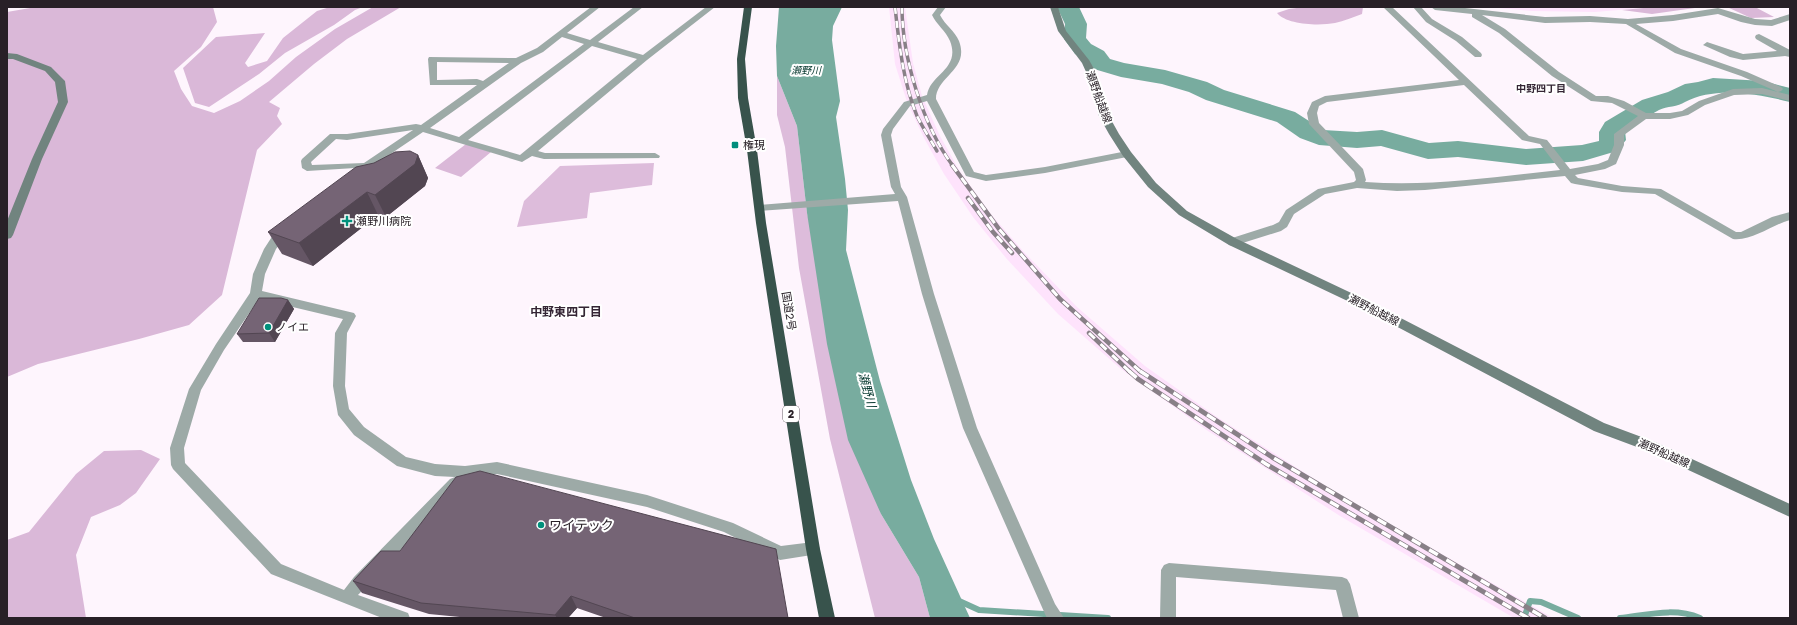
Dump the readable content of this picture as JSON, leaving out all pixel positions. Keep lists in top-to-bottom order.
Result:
{
  "streets": {
    "highway": ["国道2号", "2"],
    "main road": ["瀬野船越線"]
  },
  "districts": ["中野四丁目", "中野東四丁目"],
  "water": ["瀬野川"],
  "places": {
    "transit": ["権現"],
    "health": ["瀬野川病院"],
    "other": ["ノイエ", "ワイテック"]
  }
}
